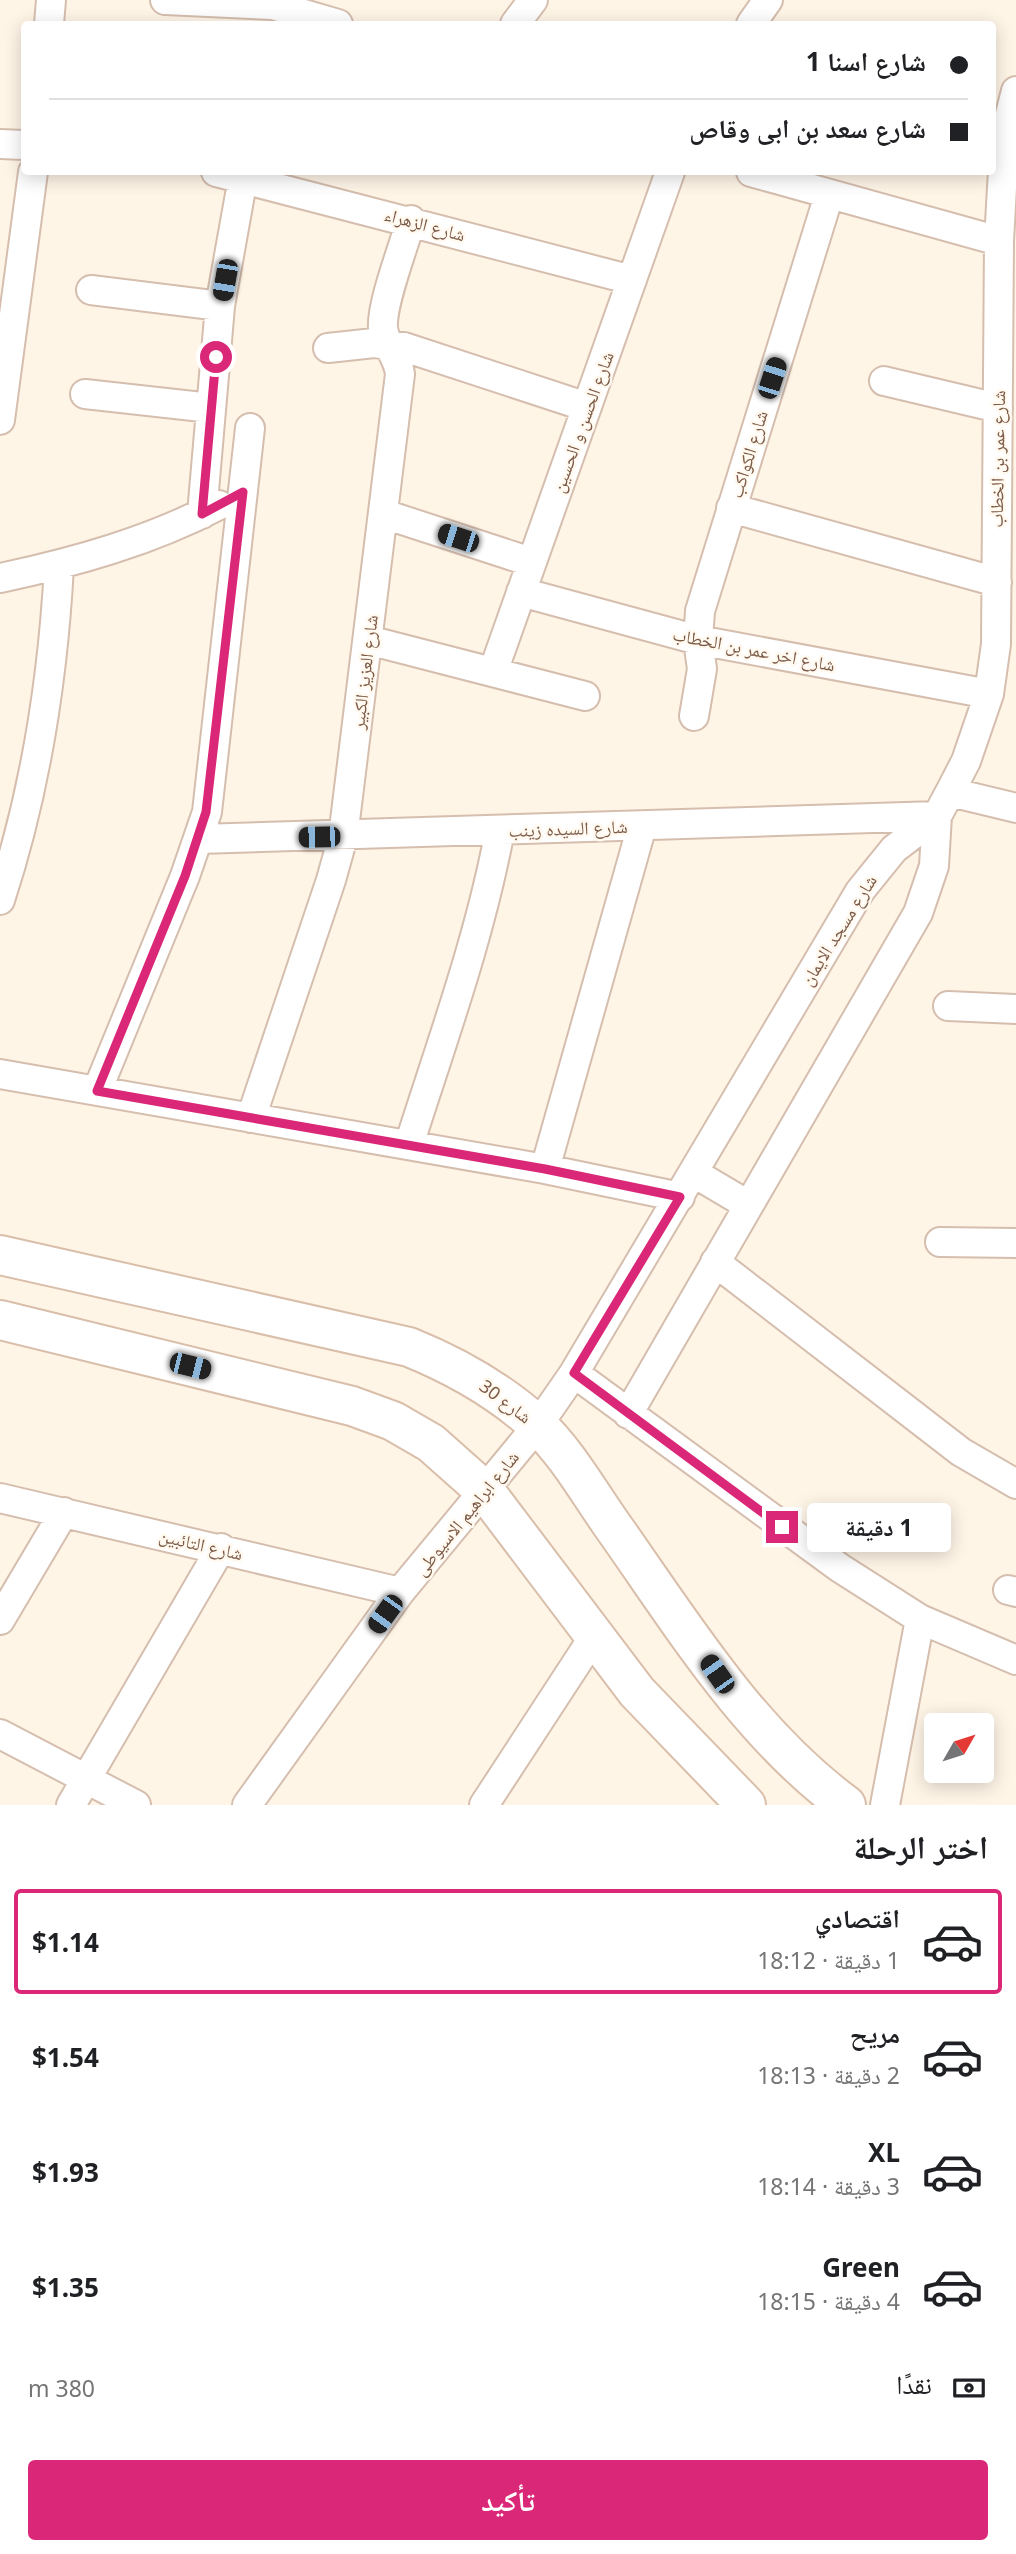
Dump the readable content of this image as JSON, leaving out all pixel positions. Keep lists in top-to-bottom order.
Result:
{
  "streets": {
    "street": [
      "شارع الزهراء",
      "شارع الحسن و الحسين",
      "شارع الكواكب",
      "شارع عمر بن الخطاب",
      "شارع اخر عمر بن الخطاب",
      "شارع العزيز الكبير",
      "شارع السيده زينب",
      "شارع مسجد الايمان",
      "شارع 30",
      "شارع ابراهيم الاسيوطى",
      "شارع التائبين"
    ]
  },
  "crossings": [
    ["شارع الزهراء", "شارع الحسن و الحسين"],
    ["شارع الزهراء", "شارع العزيز الكبير"],
    ["شارع الحسن و الحسين", "شارع اخر عمر بن الخطاب"],
    ["شارع الكواكب", "شارع اخر عمر بن الخطاب"],
    ["شارع عمر بن الخطاب", "شارع اخر عمر بن الخطاب"],
    ["شارع عمر بن الخطاب", "شارع السيده زينب"],
    ["شارع عمر بن الخطاب", "شارع مسجد الايمان"],
    ["شارع العزيز الكبير", "شارع السيده زينب"],
    ["شارع السيده زينب", "شارع مسجد الايمان"],
    ["شارع مسجد الايمان", "شارع 30"],
    ["شارع مسجد الايمان", "شارع ابراهيم الاسيوطى"],
    ["شارع 30", "شارع ابراهيم الاسيوطى"],
    ["شارع ابراهيم الاسيوطى", "شارع التائبين"]
  ],
  "north": "top right",
  "page": {
    "banner": ["شارع اسنا 1", "شارع سعد بن ابى وقاص"],
    "bubble": "1 دقيقة",
    "heading": "اختر الرحلة",
    "list": [
      {
        "name": "اقتصادي",
        "note": "1 دقيقة · 18:12",
        "value": "$1.14"
      },
      {
        "name": "مريح",
        "note": "2 دقيقة · 18:13",
        "value": "$1.54"
      },
      {
        "name": "XL",
        "note": "3 دقيقة · 18:14",
        "value": "$1.93"
      },
      {
        "name": "Green",
        "note": "4 دقيقة · 18:15",
        "value": "$1.35"
      }
    ],
    "pay": ["نقدًا", "380 m"],
    "buttons": "تأكيد"
  }
}
